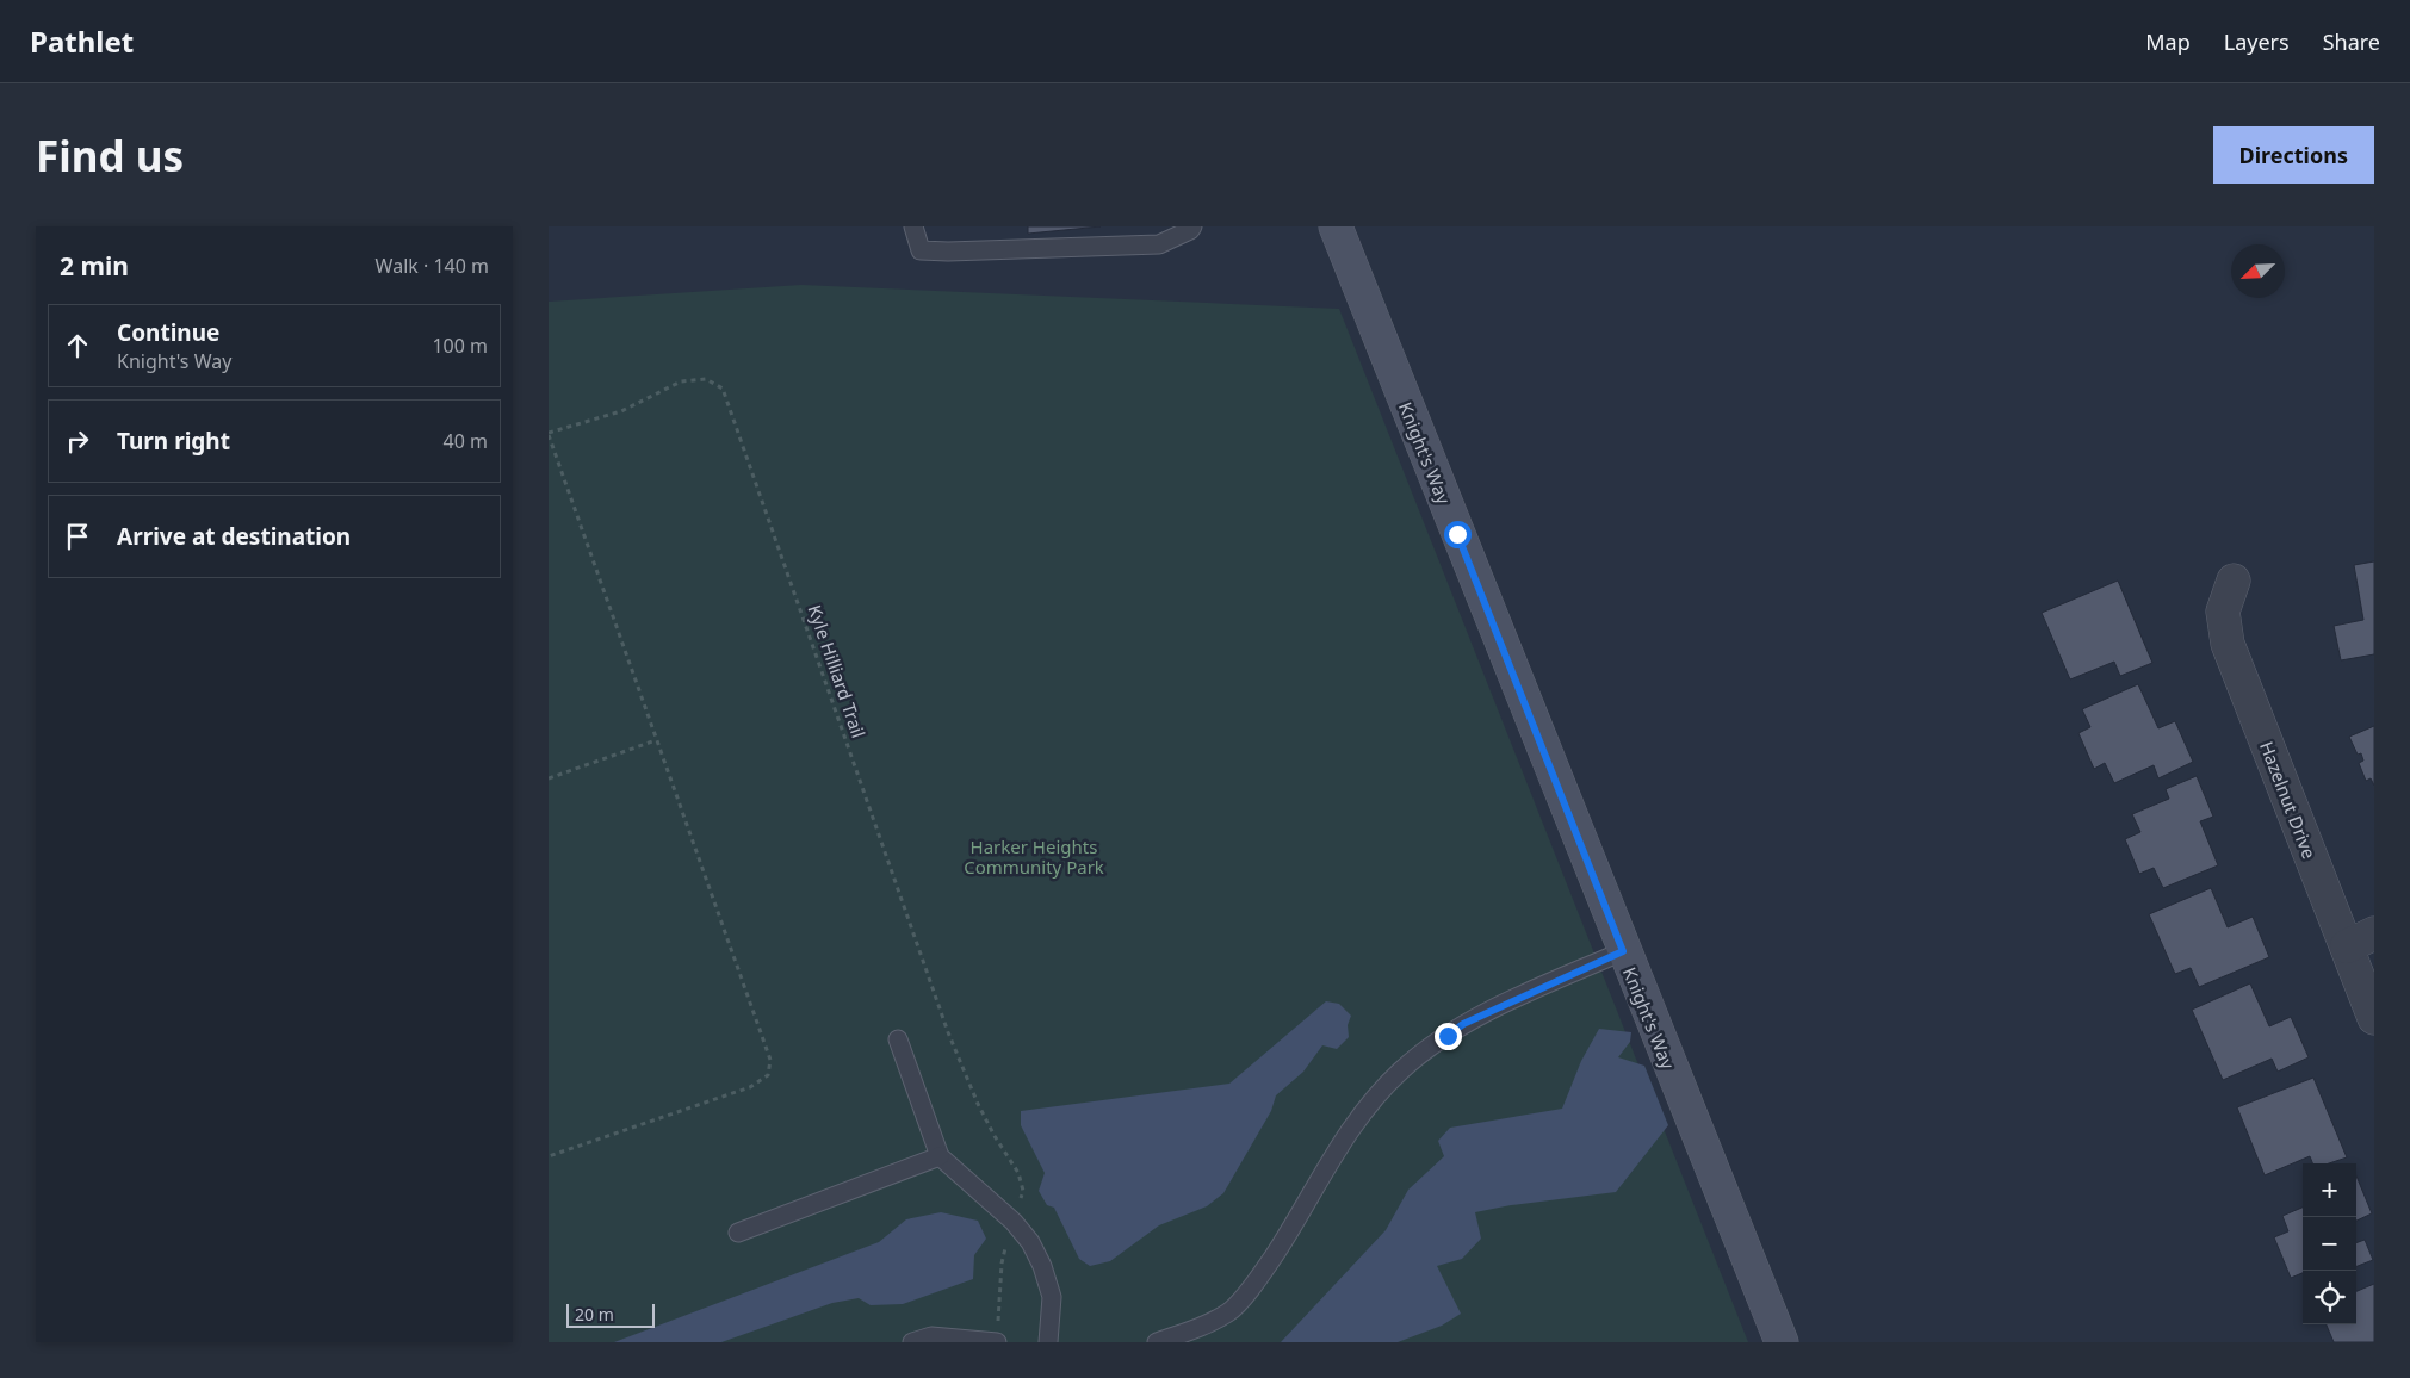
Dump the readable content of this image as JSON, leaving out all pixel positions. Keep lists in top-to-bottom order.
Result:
{
  "streets": {
    "main road": ["Knight's Way"],
    "street": ["Hazelnut Drive"],
    "path": ["Kyle Hilliard Trail"]
  },
  "parks": ["Harker Heights Community Park"],
  "scale_bar": "20 m",
  "north": "bottom left",
  "page": {
    "header": "Pathlet",
    "nav": ["Map", "Layers", "Share"],
    "buttons": "Directions",
    "title": "Find us",
    "heading": ["2 min", "Walk · 140 m"],
    "list": [
      ["Continue", "Knight's Way", "100 m"],
      ["Turn right", "40 m"],
      "Arrive at destination"
    ],
    "map_buttons": ["+", "−"],
    "scale": "20 m"
  }
}
